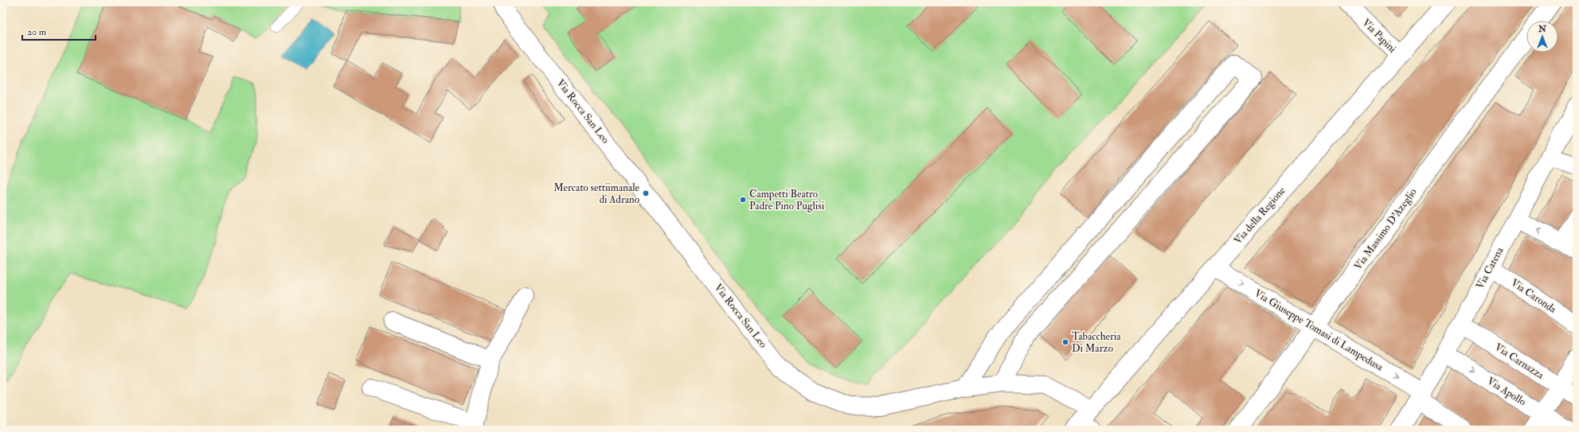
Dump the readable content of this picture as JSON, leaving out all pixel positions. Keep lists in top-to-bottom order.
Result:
{
  "streets": {
    "street": [
      "Via Papini",
      "Via Rocca San Leo",
      "Via della Regione",
      "Via Massimo D'Azeglio",
      "Via Catena",
      "Via Caronda",
      "Via Giuseppe Tomasi di Lampedusa",
      "Via Carnazza",
      "Via Apollo"
    ]
  },
  "crossings": [
    ["Via Papini", "Via della Regione"],
    ["Via Rocca San Leo", "Via della Regione"],
    ["Via della Regione", "Via Giuseppe Tomasi di Lampedusa"],
    ["Via Massimo D'Azeglio", "Via Giuseppe Tomasi di Lampedusa"],
    ["Via Catena", "Via Caronda"],
    ["Via Catena", "Via Giuseppe Tomasi di Lampedusa"],
    ["Via Catena", "Via Carnazza"],
    ["Via Catena", "Via Apollo"]
  ],
  "one_way": ["Via Giuseppe Tomasi di Lampedusa"],
  "places": ["Mercato settiimanale di Adrano", "Campetti Beatro Padre Pino Puglisi", "Tabaccheria Di Marzo"],
  "scale_bar": "20 m",
  "north": "top"
}
